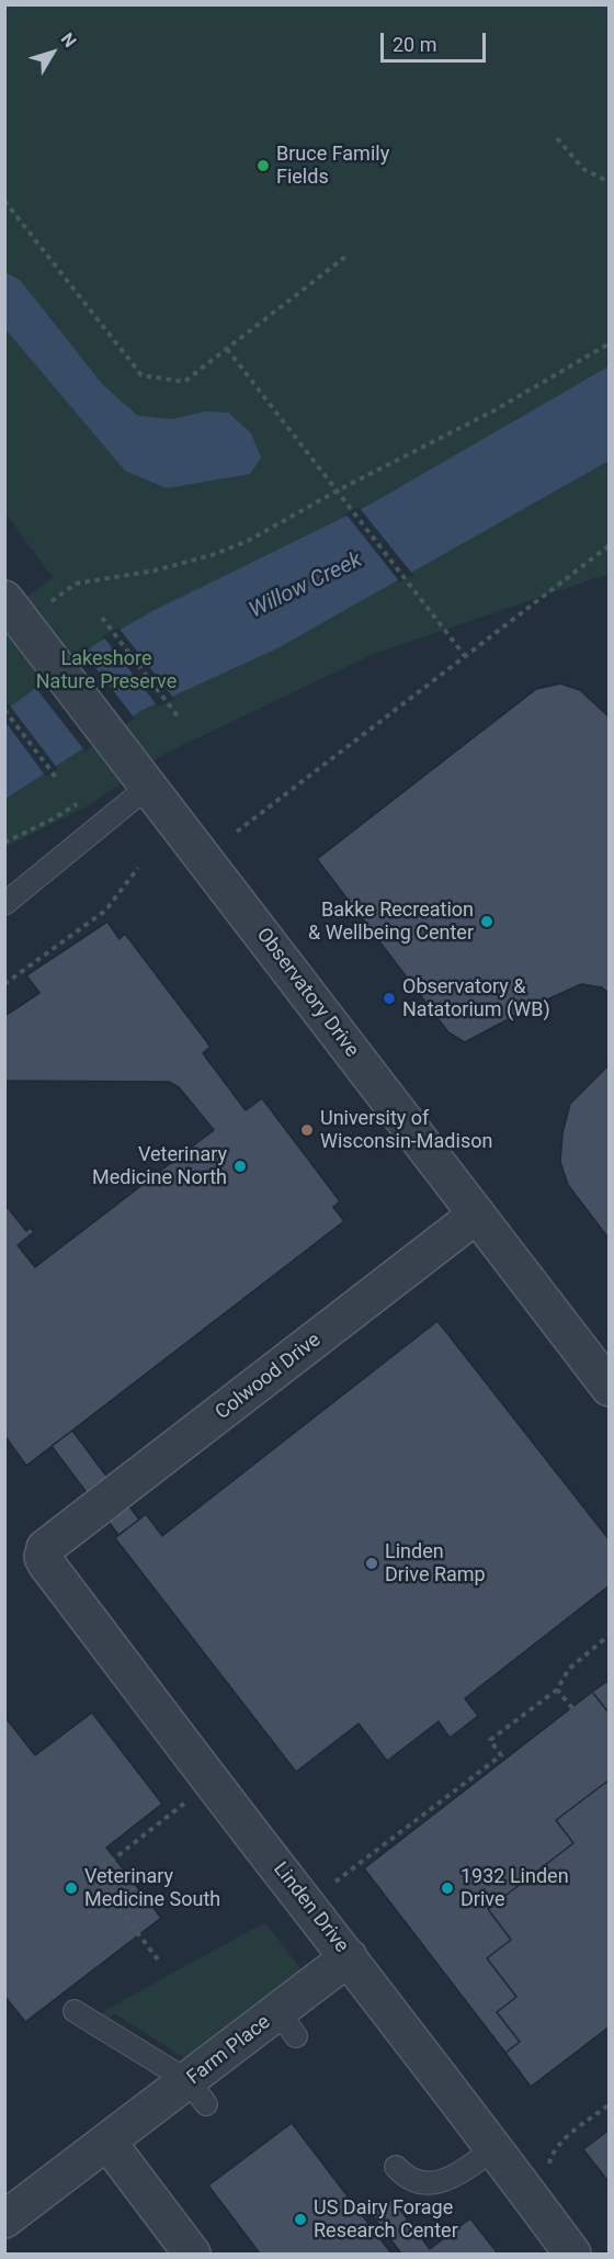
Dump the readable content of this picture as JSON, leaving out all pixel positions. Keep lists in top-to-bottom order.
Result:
{
  "streets": {
    "street": [
      "Observatory Drive",
      "Colwood Drive",
      "Linden Drive",
      "Farm Place"
    ]
  },
  "crossings": [
    ["Observatory Drive", "Colwood Drive"],
    ["Colwood Drive", "Linden Drive"],
    ["Linden Drive", "Farm Place"]
  ],
  "water": ["Willow Creek"],
  "parks": ["Lakeshore Nature Preserve"],
  "places": [
    "Bruce Family Fields",
    "Bakke Recreation & Wellbeing Center",
    "Observatory & Natatorium (WB)",
    "University of Wisconsin-Madison",
    "Veterinary Medicine North",
    "Linden Drive Ramp",
    "Veterinary Medicine South",
    "1932 Linden Drive",
    "US Dairy Forage Research Center"
  ],
  "scale_bar": "20 m",
  "north": "top right"
}
